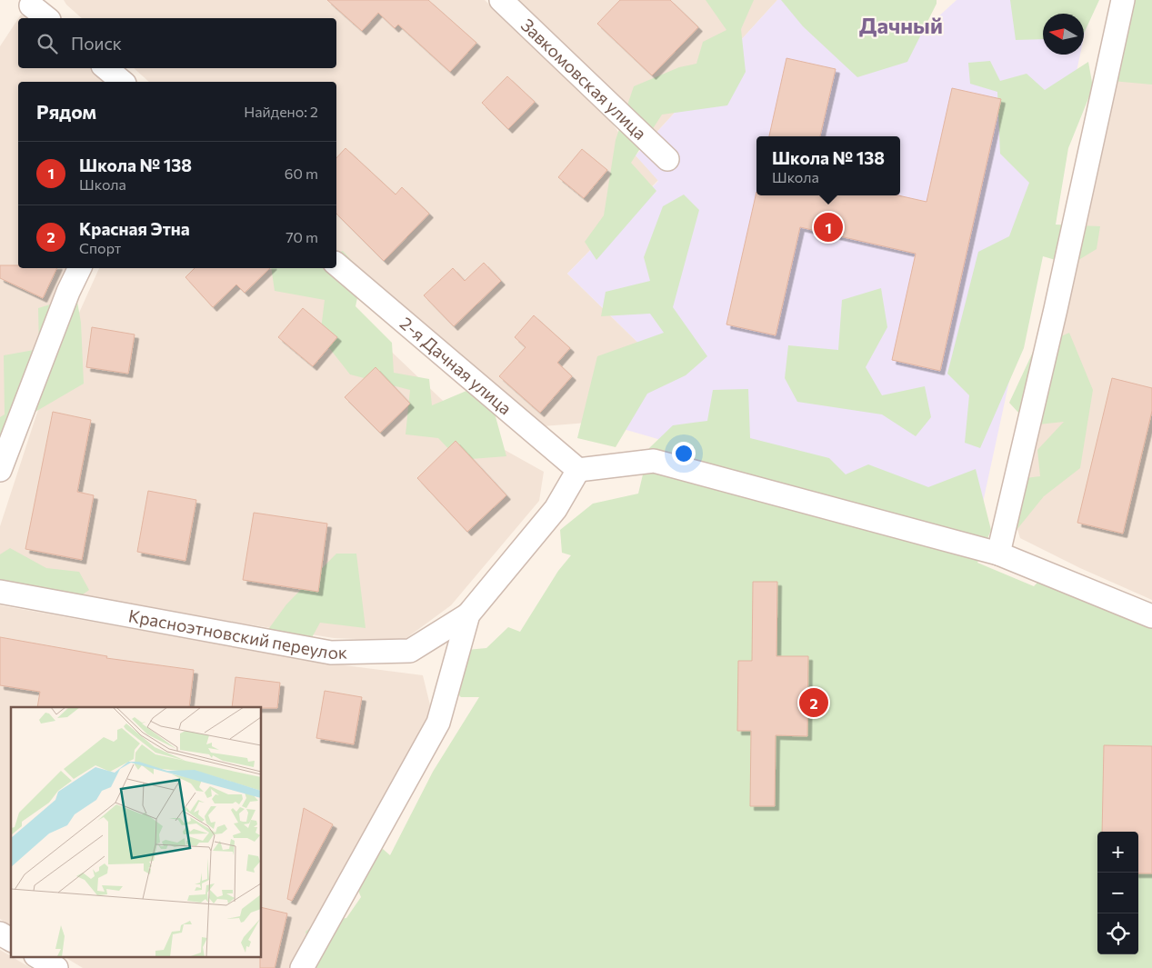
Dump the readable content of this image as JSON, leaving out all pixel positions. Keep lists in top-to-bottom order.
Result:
{
  "streets": {
    "street": ["Завкомовская улица", "2-я Дачная улица", "Красноэтновский переулок"]
  },
  "districts": ["Дачный"],
  "north": "left",
  "page": {
    "search": "Поиск",
    "heading": ["Рядом", "Найдено: 2"],
    "popup": ["Школа № 138", "Школа"],
    "list": [
      {
        "mark": "1",
        "name": "Школа № 138",
        "note": "Школа",
        "value": "60 m"
      },
      {
        "mark": "2",
        "name": "Красная Этна",
        "note": "Спорт",
        "value": "70 m"
      }
    ],
    "pins": ["1", "2"],
    "map_buttons": ["+", "−"]
  }
}
